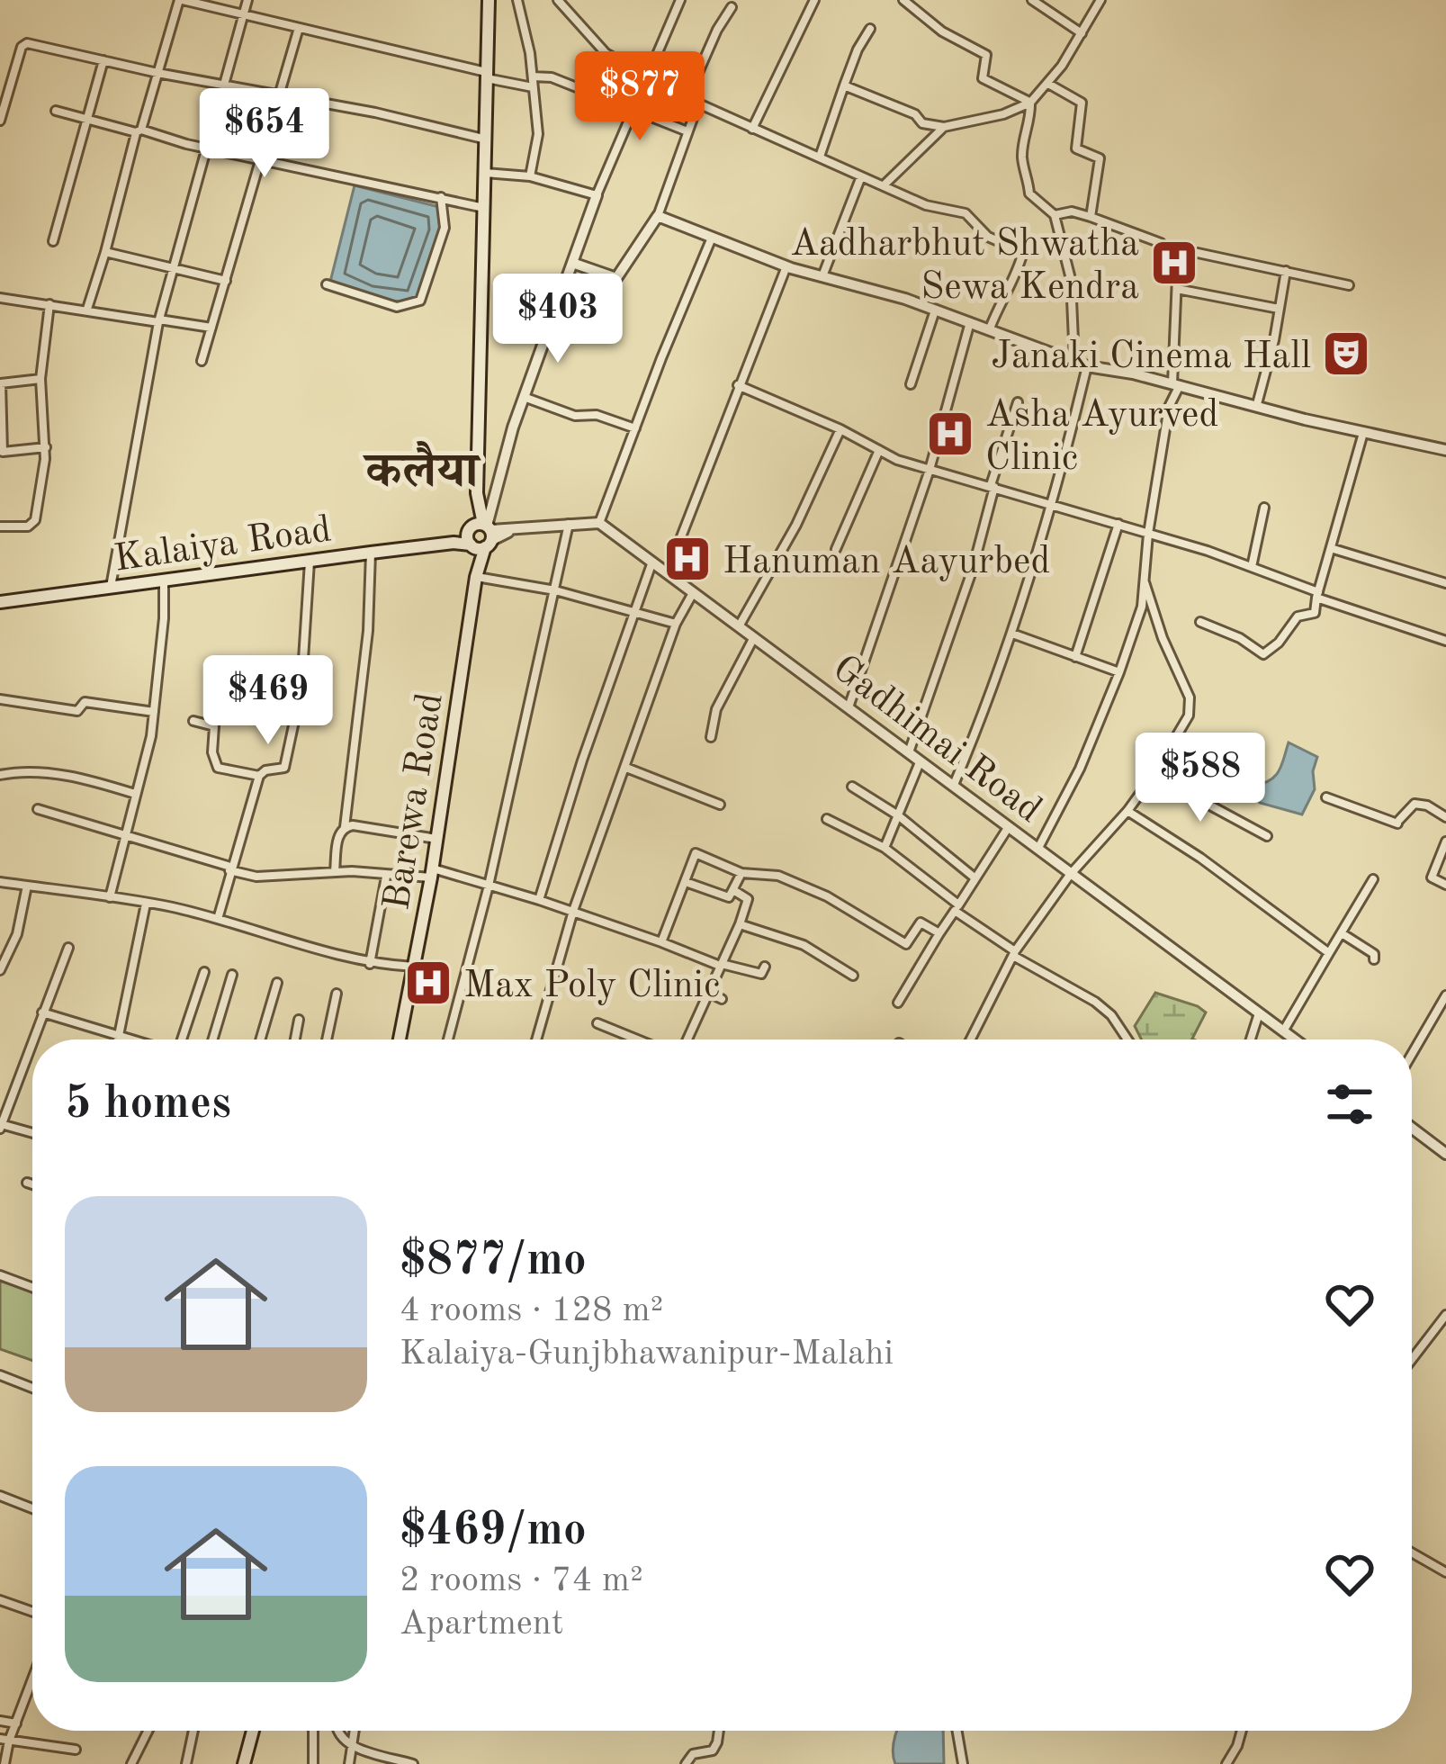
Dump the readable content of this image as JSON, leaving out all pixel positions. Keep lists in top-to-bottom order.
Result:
{
  "streets": {
    "main road": ["Kalaiya Road", "Barewa Road"],
    "street": ["Gadhimai Road"]
  },
  "crossings": [
    ["Kalaiya Road", "Barewa Road"]
  ],
  "districts": ["कलैया"],
  "places": {
    "hospital": [
      "Aadharbhut Shwatha Sewa Kendra",
      "Asha Ayurved Clinic",
      "Hanuman Aayurbed",
      "Max Poly Clinic"
    ],
    "theatre": ["Janaki Cinema Hall"]
  },
  "page": {
    "price": [
      "$877",
      "$654",
      "$403",
      "$469",
      "$588"
    ],
    "heading": "5 homes",
    "list": [
      {
        "name": "$877/mo",
        "note": "4 rooms · 128 m² · Kalaiya-Gunjbhawanipur-Malahi"
      },
      {
        "name": "$469/mo",
        "note": "2 rooms · 74 m² · Apartment"
      }
    ]
  }
}
